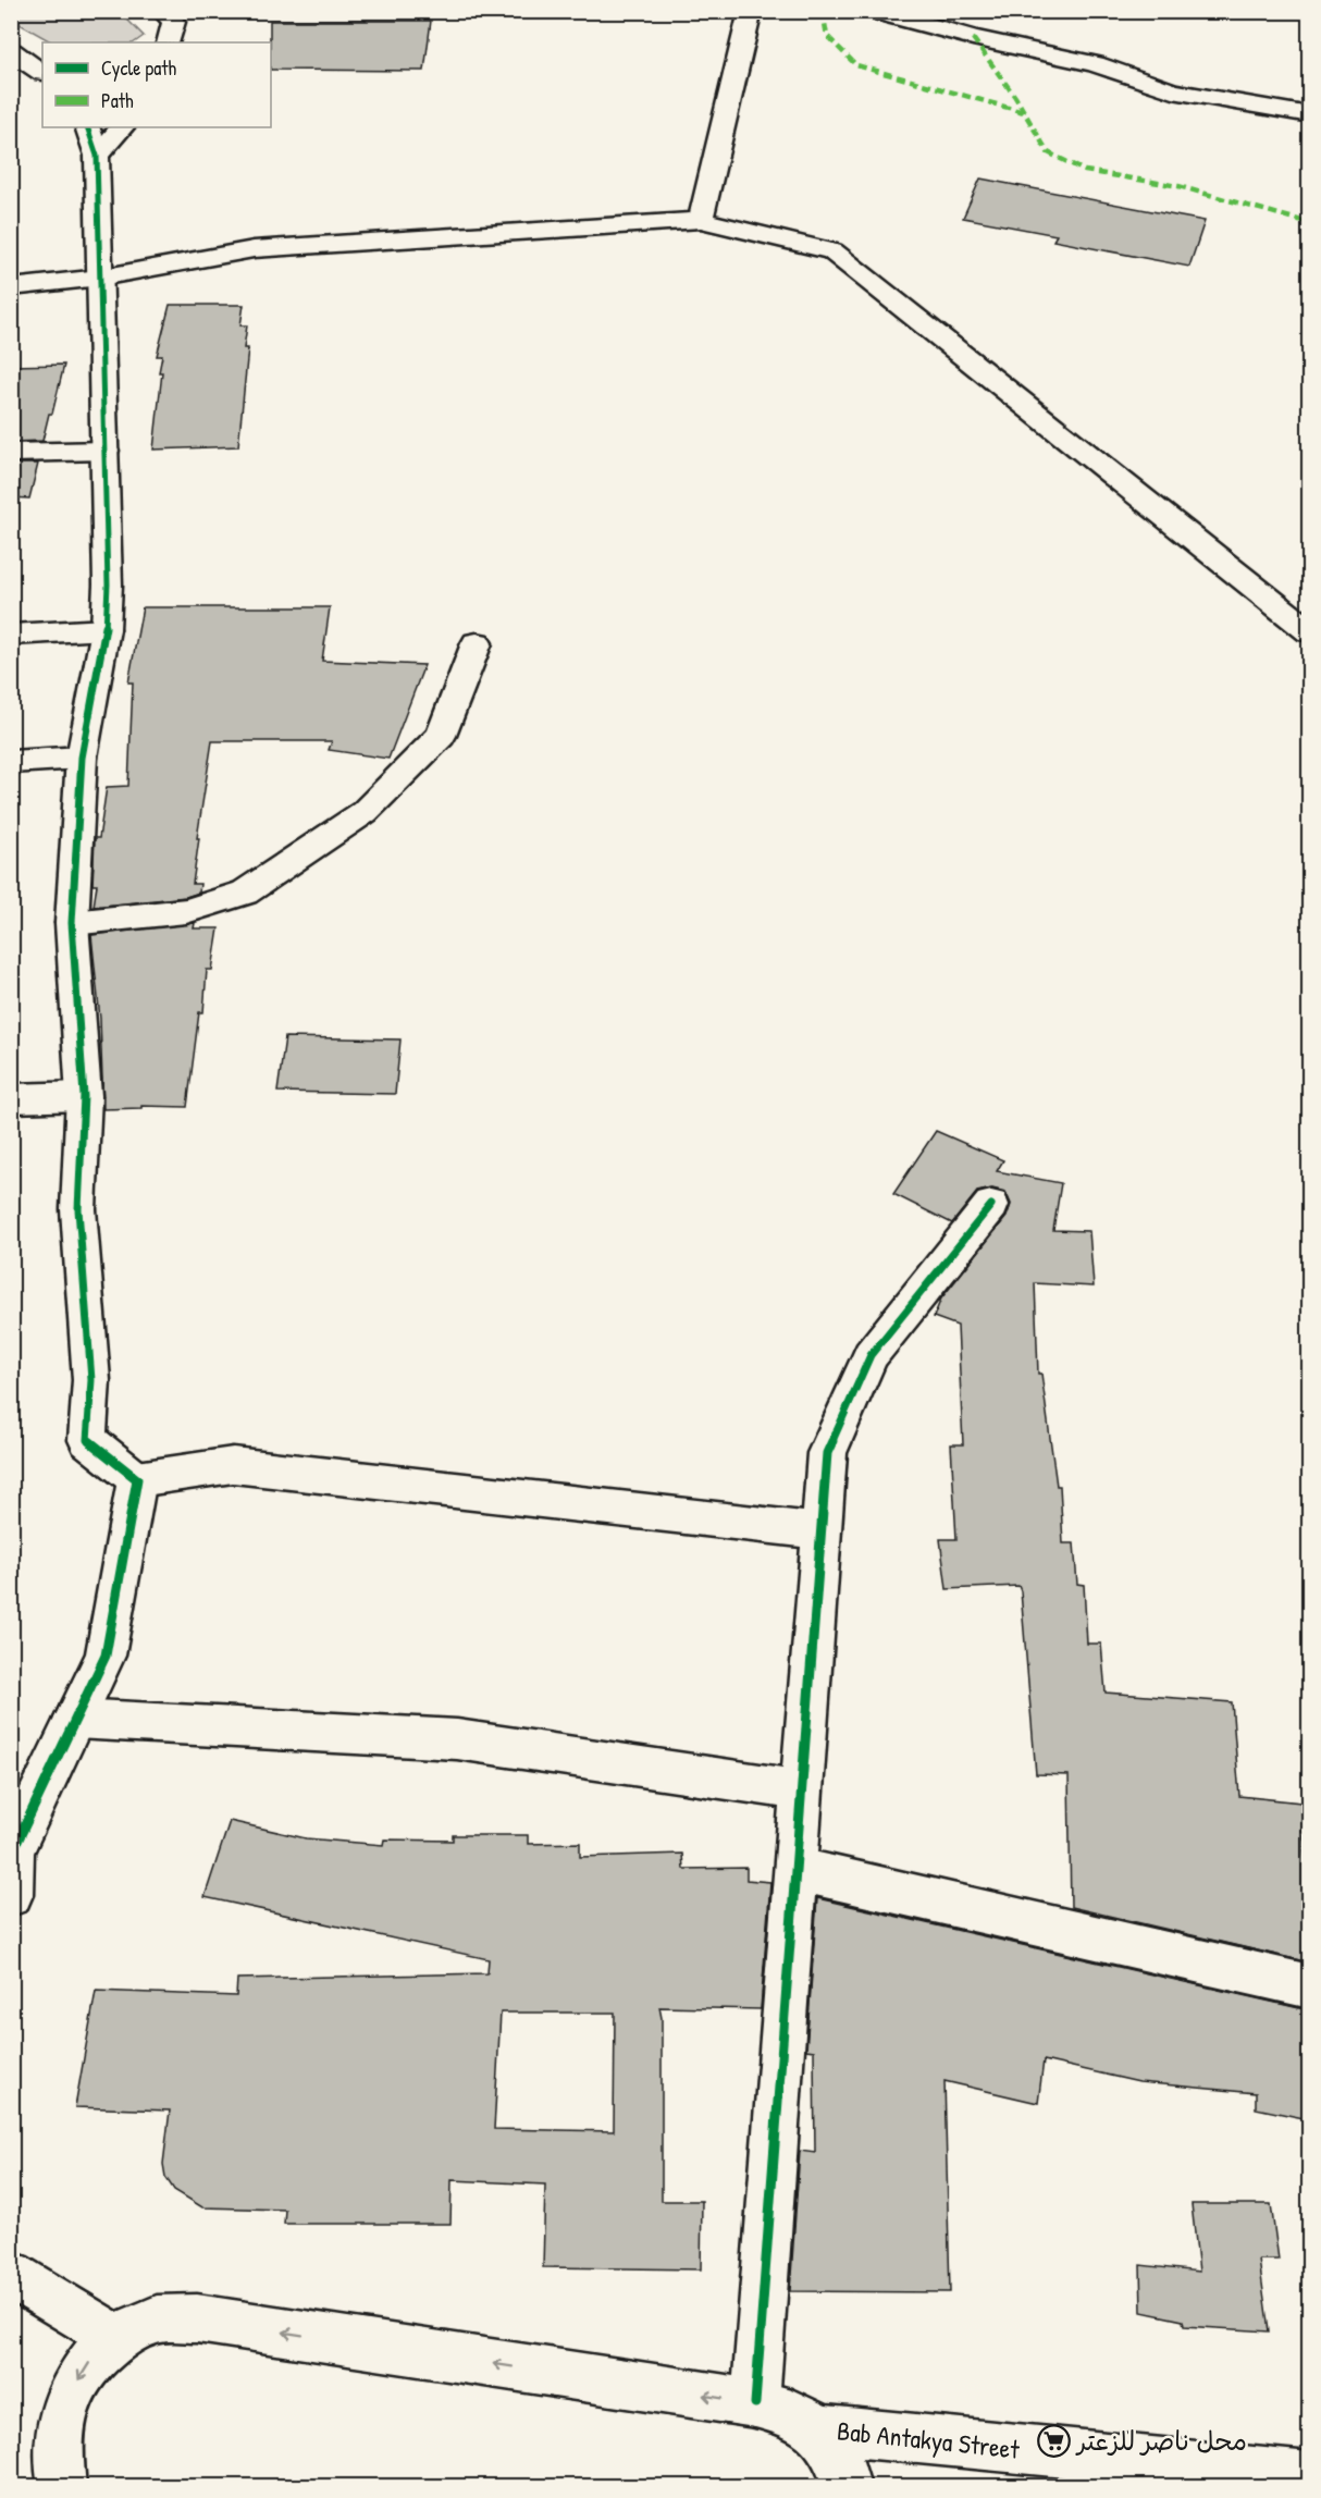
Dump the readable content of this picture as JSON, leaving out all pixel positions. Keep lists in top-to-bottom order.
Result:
{
  "streets": {
    "street": ["Bab Antakya Street"]
  },
  "places": {
    "supermarket": ["محل ناصر للزعتر"]
  },
  "legend": ["Cycle path", "Path"]
}
